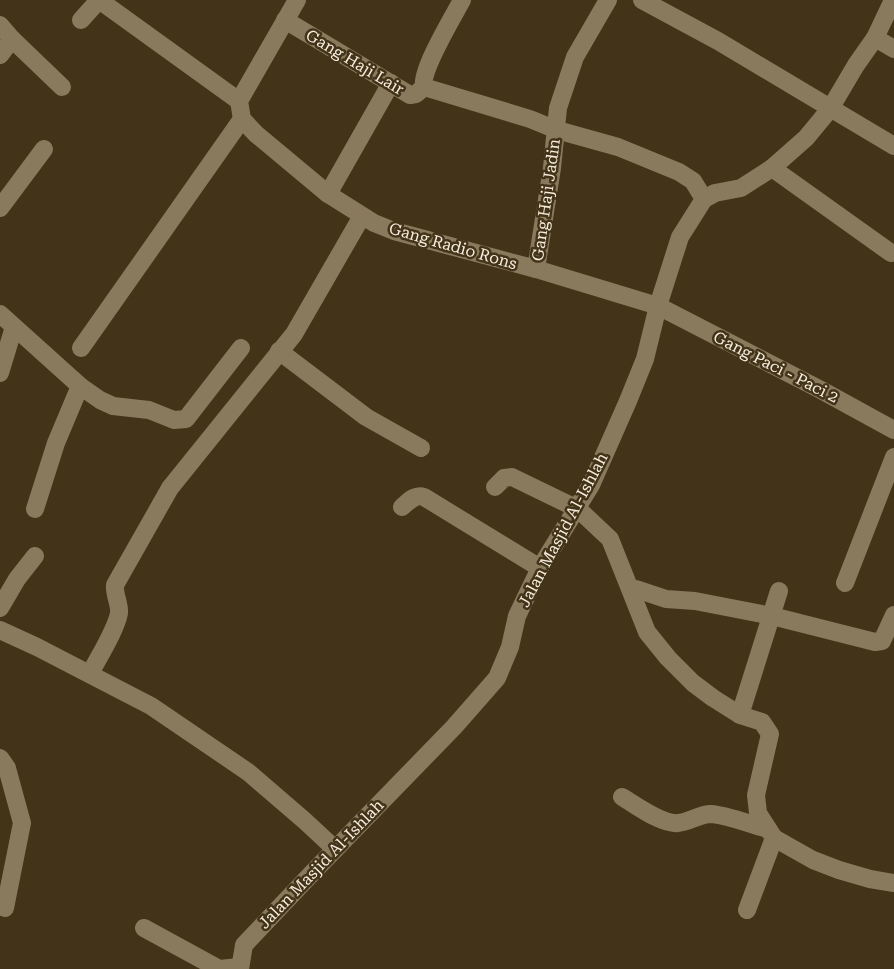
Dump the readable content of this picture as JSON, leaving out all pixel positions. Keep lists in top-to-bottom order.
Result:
{
  "streets": {
    "street": [
      "Gang Haji Lair",
      "Gang Haji Jadin",
      "Gang Radio Rons",
      "Gang Paci - Paci 2",
      "Jalan Masjid Al-Ishlah"
    ]
  },
  "crossings": [
    ["Gang Haji Jadin", "Gang Radio Rons"],
    ["Gang Radio Rons", "Gang Paci - Paci 2"],
    ["Gang Radio Rons", "Jalan Masjid Al-Ishlah"],
    ["Gang Paci - Paci 2", "Jalan Masjid Al-Ishlah"]
  ]
}
